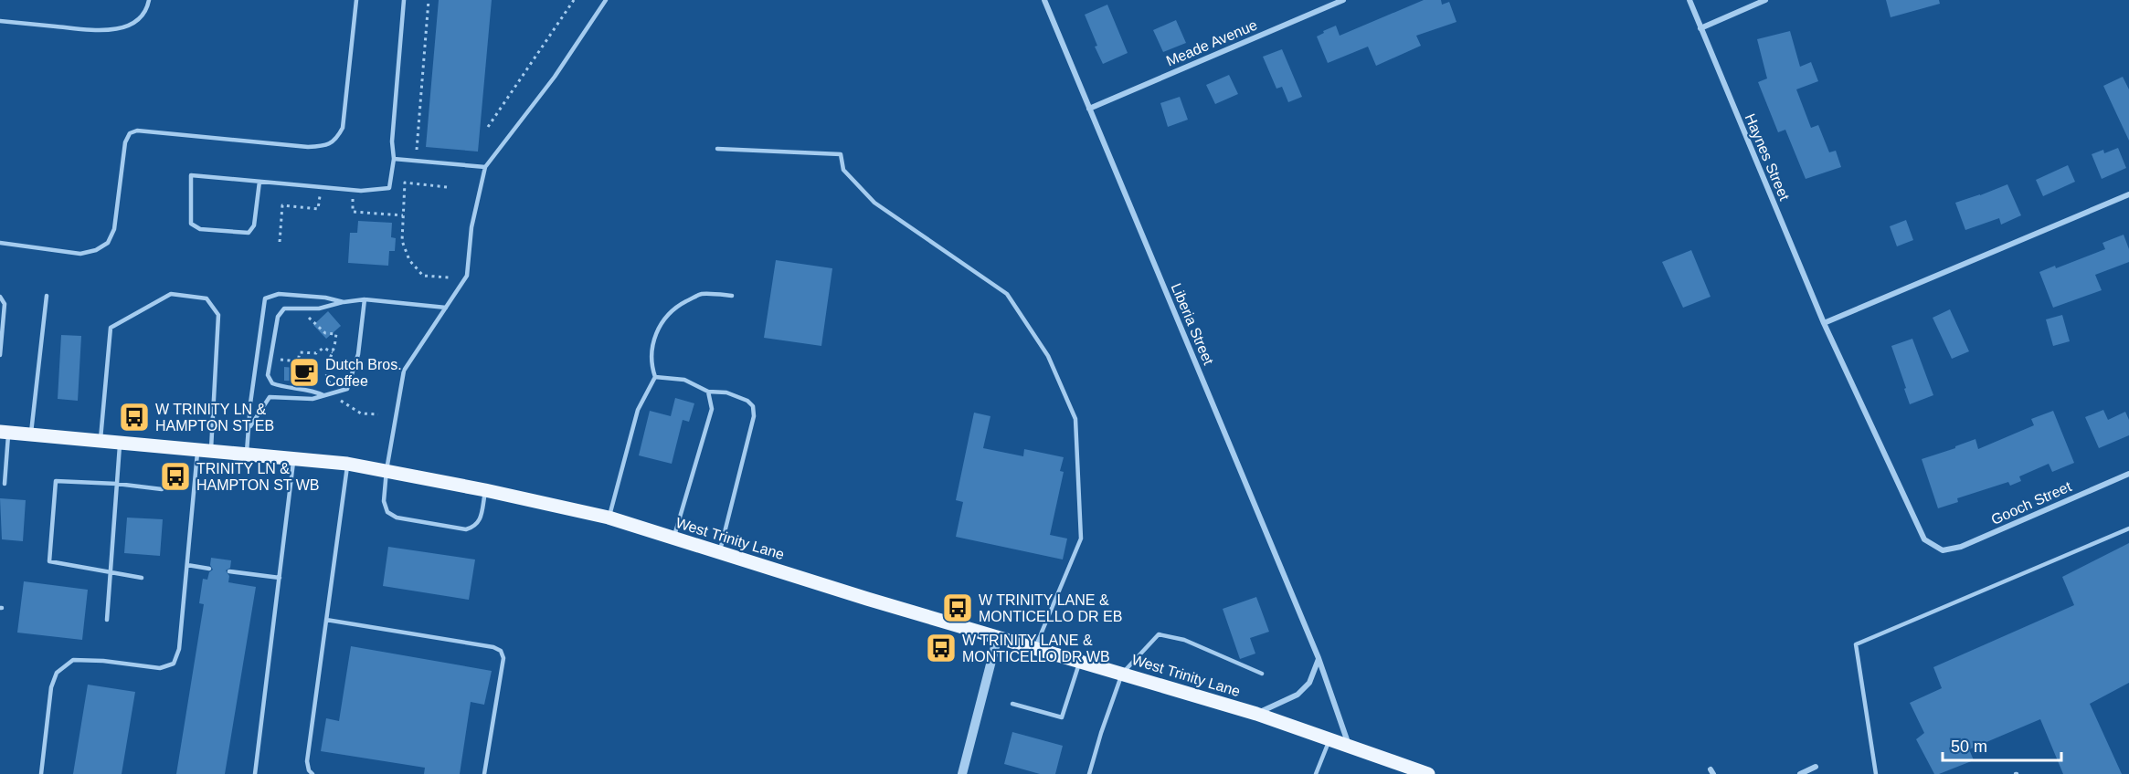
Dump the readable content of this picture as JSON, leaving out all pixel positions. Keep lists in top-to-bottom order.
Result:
{
  "streets": {
    "main road": ["West Trinity Lane"],
    "street": [
      "Meade Avenue",
      "Haynes Street",
      "Liberia Street",
      "Gooch Street"
    ]
  },
  "crossings": [
    ["Meade Avenue", "Liberia Street"],
    ["Haynes Street", "Gooch Street"],
    ["Liberia Street", "West Trinity Lane"]
  ],
  "places": {
    "cafe": ["Dutch Bros. Coffee"],
    "bus stop": [
      "W TRINITY LN & HAMPTON ST EB",
      "TRINITY LN & HAMPTON ST WB",
      "W TRINITY LANE & MONTICELLO DR EB",
      "W TRINITY LANE & MONTICELLO DR WB"
    ]
  },
  "scale_bar": "50 m"
}
